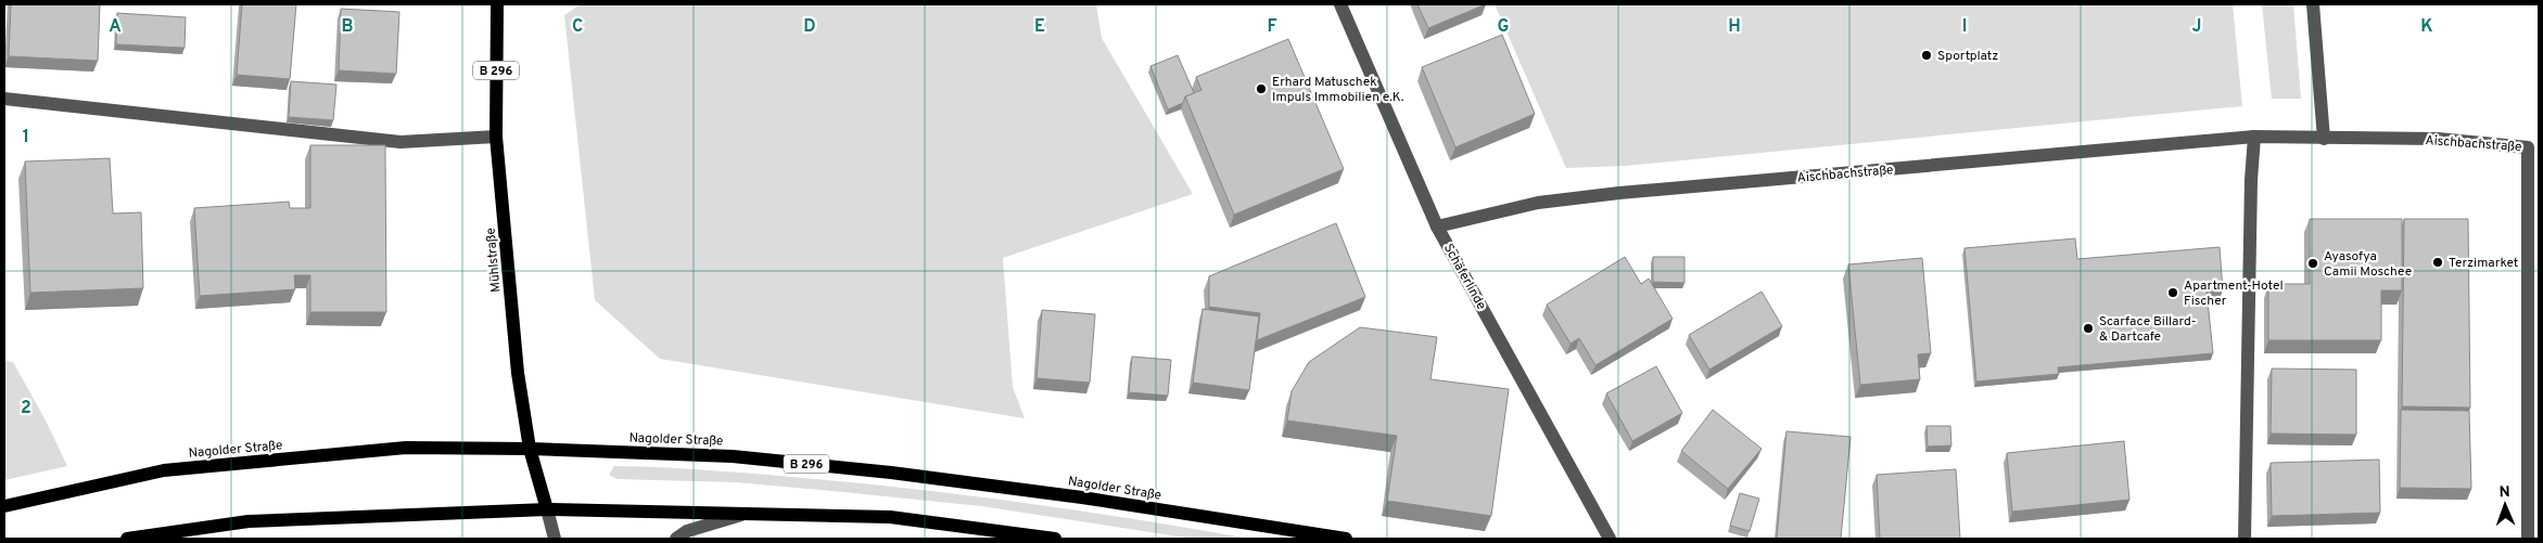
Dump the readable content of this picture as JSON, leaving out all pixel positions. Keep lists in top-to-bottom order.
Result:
{
  "streets": {
    "main road": ["B 296", "Mühlstraße", "Nagolder Straße"],
    "street": ["Aischbachstraße", "Schäferlinde"]
  },
  "crossings": [
    ["Aischbachstraße", "Schäferlinde"],
    ["Mühlstraße", "Nagolder Straße"]
  ],
  "places": [
    "Sportplatz",
    "Erhard Matuschek Impuls Immobilien e.K.",
    "Terzimarket",
    "Ayasofya Camii Moschee",
    "Apartment-Hotel Fischer",
    "Scarface Billard- & Dartcafe"
  ],
  "north": "top",
  "grid": {
    "columns": [
      "A",
      "B",
      "C",
      "D",
      "E",
      "F",
      "G",
      "H",
      "I",
      "J",
      "K"
    ],
    "rows": ["1", "2"]
  }
}
